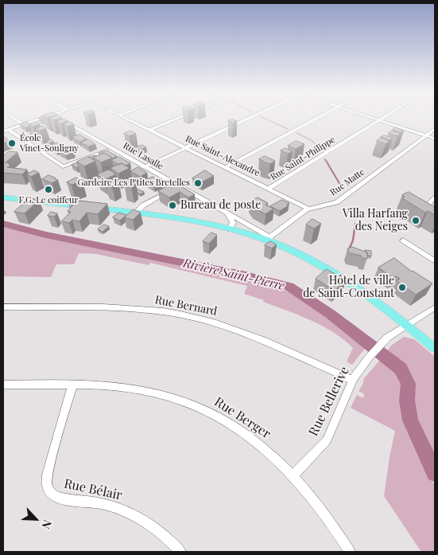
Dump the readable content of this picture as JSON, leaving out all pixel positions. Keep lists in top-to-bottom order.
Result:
{
  "streets": {
    "street": [
      "Rue Lasalle",
      "Rue Saint-Alexandre",
      "Rue Saint-Philippe",
      "Rue Matte",
      "Rue Bernard",
      "Rue Bellerive",
      "Rue Berger",
      "Rue Bélair"
    ]
  },
  "crossings": [
    ["Rue Lasalle", "Rue Matte"],
    ["Rue Saint-Alexandre", "Rue Saint-Philippe"],
    ["Rue Saint-Alexandre", "Rue Matte"],
    ["Rue Bernard", "Rue Bellerive"],
    ["Rue Bellerive", "Rue Berger"],
    ["Rue Berger", "Rue Bélair"]
  ],
  "water": ["Rivière Saint-Pierre"],
  "places": [
    "École Vinet-Souligny",
    "Gardeire Les P'tites Bretelles",
    "F.G. Le coiffeur",
    "Bureau de poste",
    "Villa Harfang des Neiges",
    "Hôtel de ville de Saint-Constant"
  ],
  "north": "bottom right"
}
